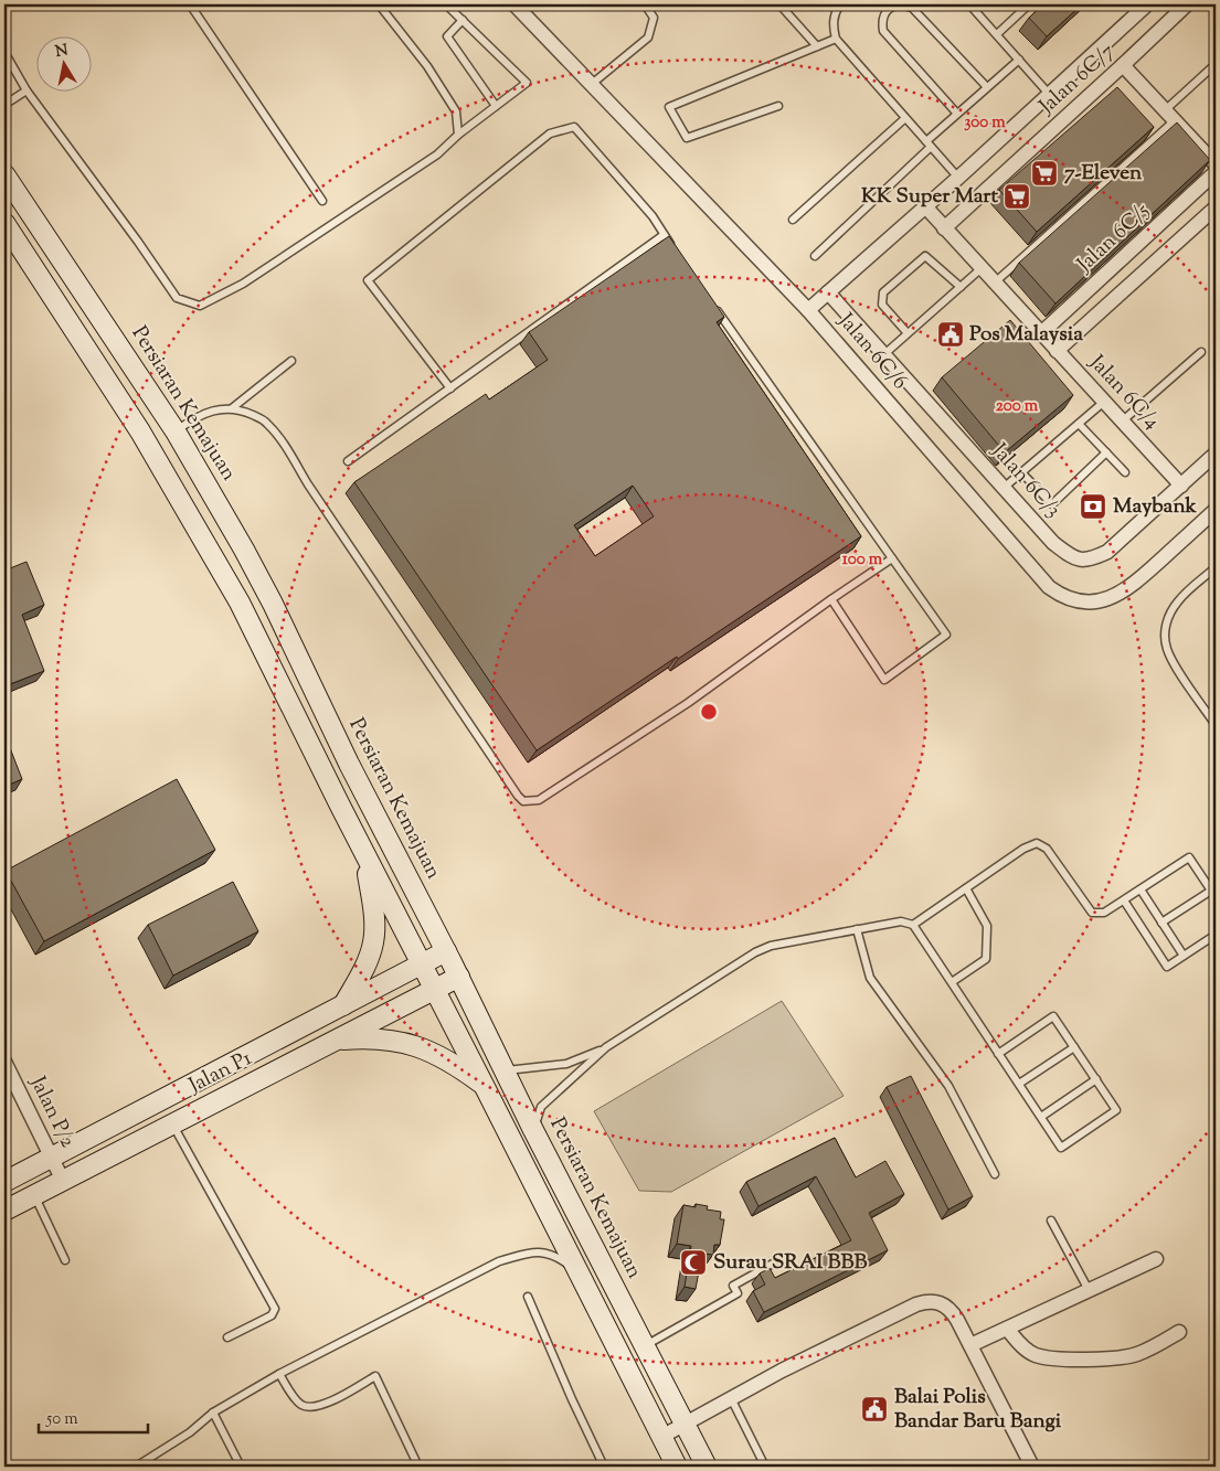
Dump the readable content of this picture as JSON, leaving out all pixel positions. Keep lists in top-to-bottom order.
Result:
{
  "streets": {
    "main road": ["Persiaran Kemajuan", "Jalan P1"],
    "street": [
      "Jalan 6C/7",
      "Jalan 6C/5",
      "Jalan 6C/6",
      "Jalan 6C/4",
      "Jalan 6C/3",
      "Jalan P/2"
    ]
  },
  "crossings": [
    ["Jalan 6C/7", "Jalan 6C/4"],
    ["Jalan 6C/5", "Jalan 6C/4"],
    ["Jalan 6C/4", "Jalan 6C/3"],
    ["Persiaran Kemajuan", "Jalan P1"],
    ["Jalan P1", "Jalan P/2"]
  ],
  "places": {
    "supermarket": ["7-Eleven", "KK Super Mart"],
    "public building": ["Pos Malaysia", "Balai Polis Bandar Baru Bangi"],
    "bank": ["Maybank"],
    "mosque": ["Surau SRAI BBB"]
  },
  "scale_bar": "50 m",
  "north": "top",
  "rings": ["300 m", "200 m", "100 m"]
}
